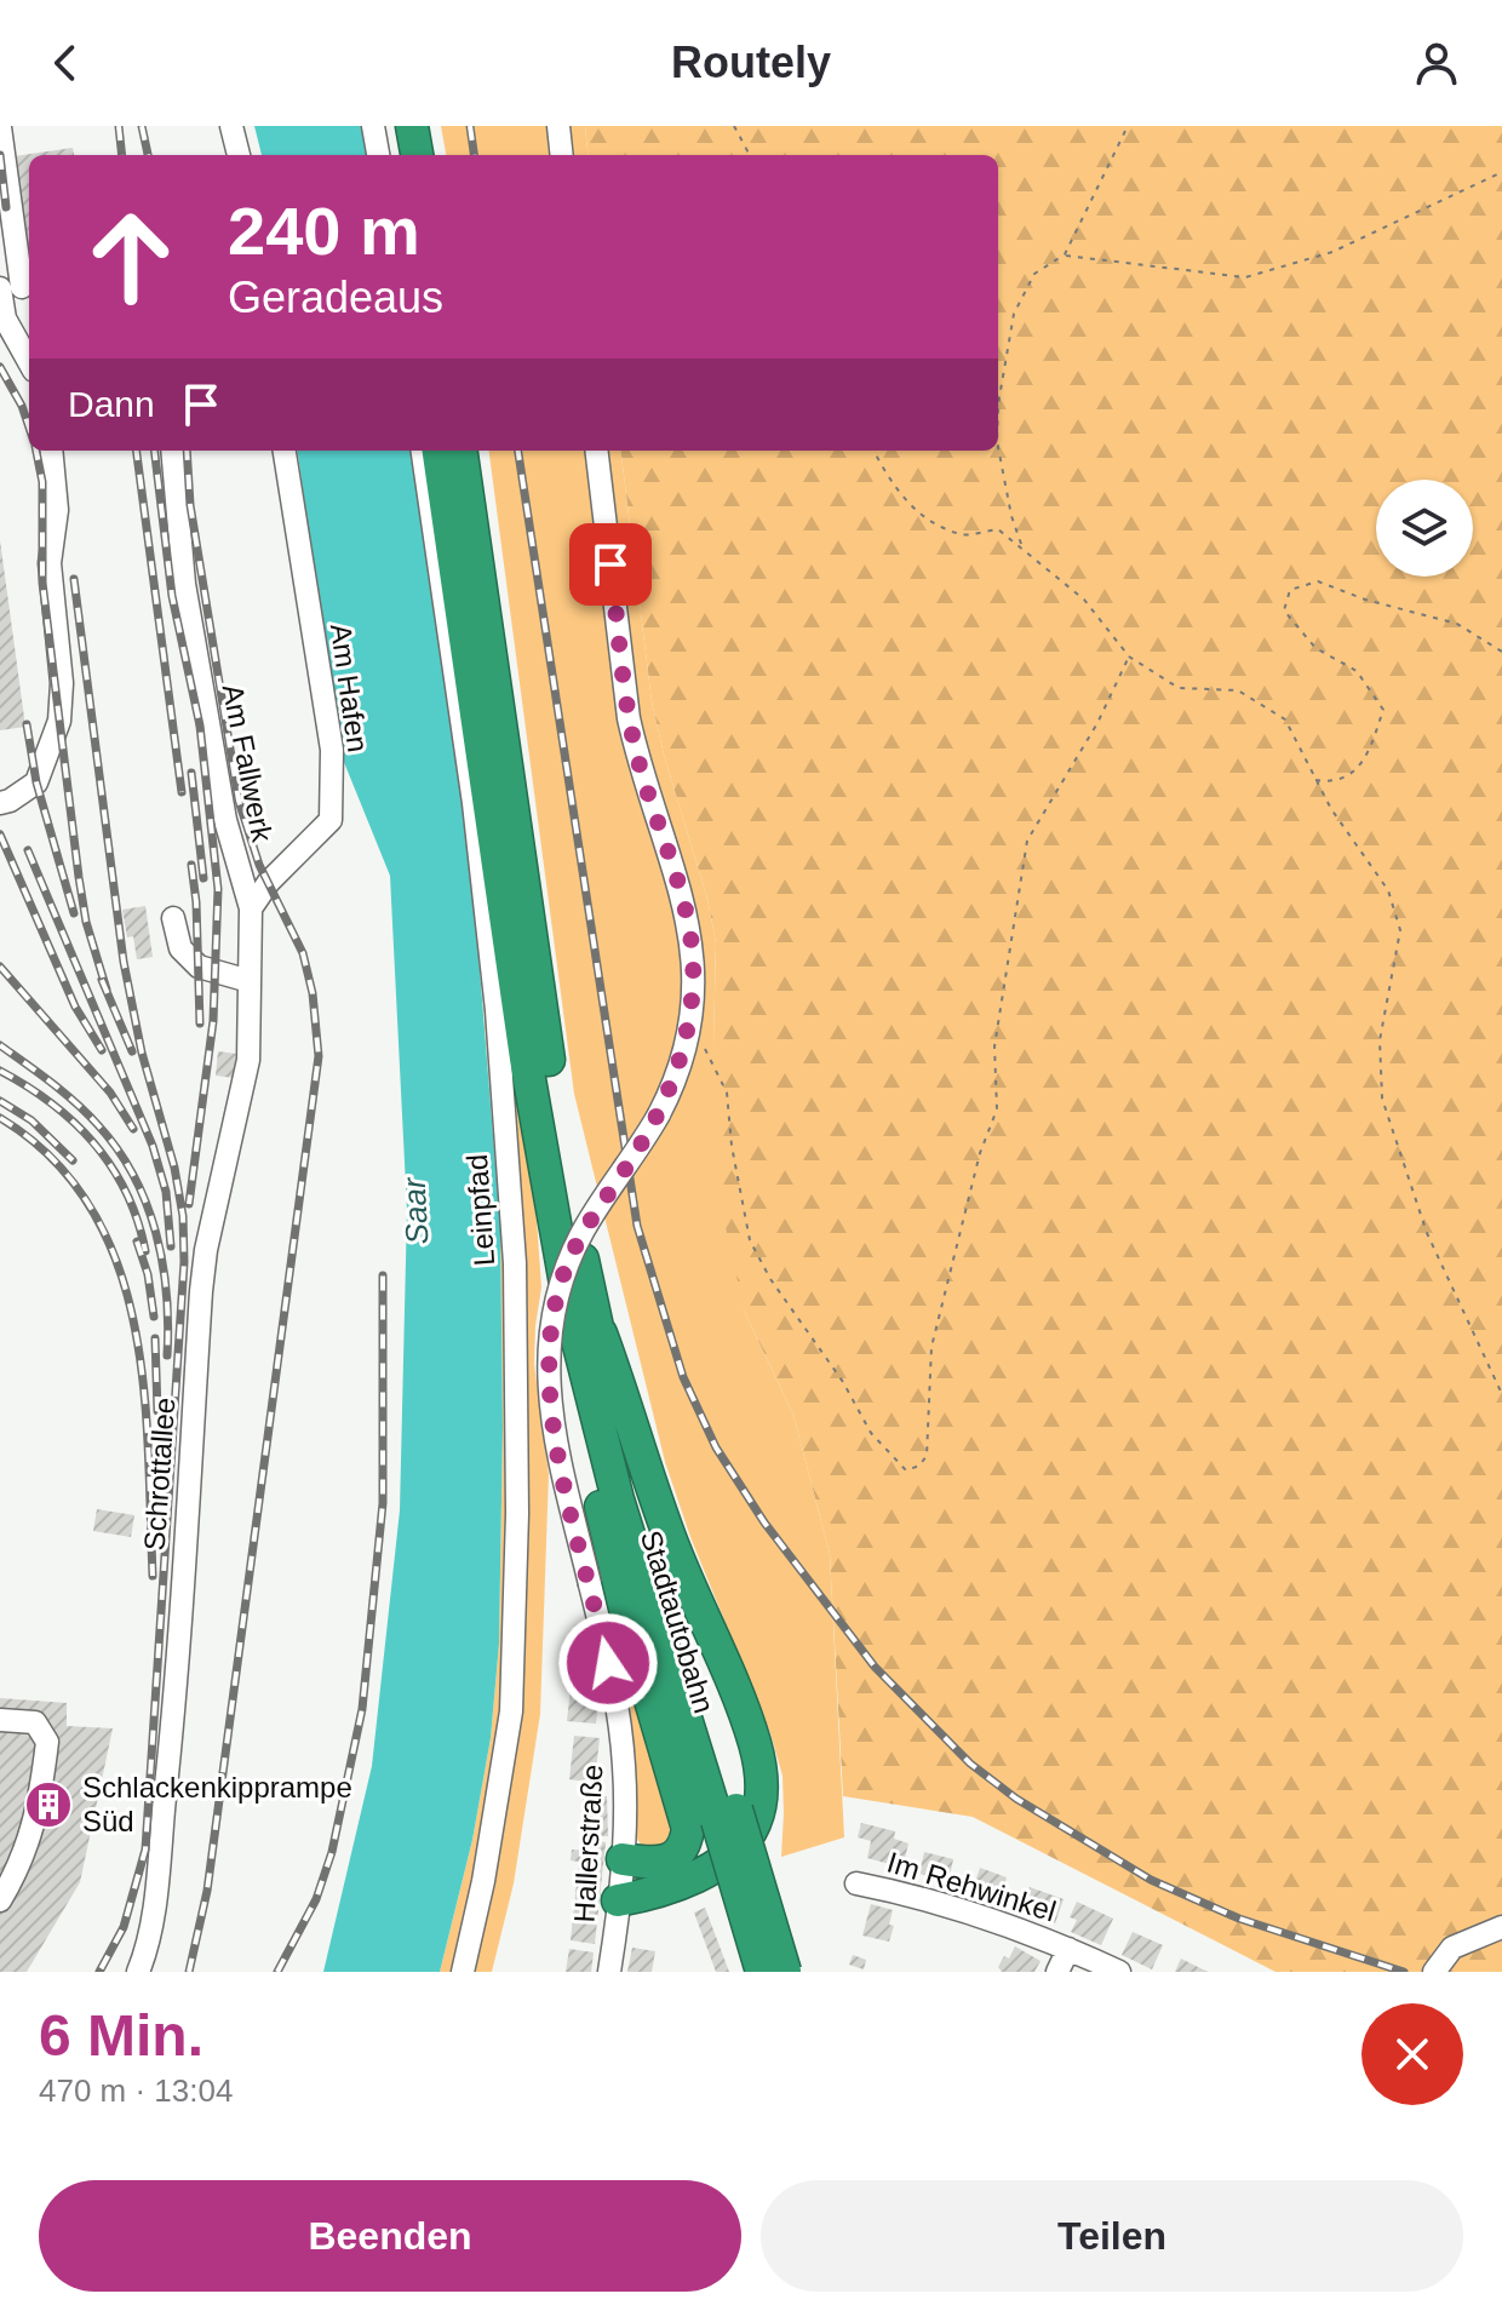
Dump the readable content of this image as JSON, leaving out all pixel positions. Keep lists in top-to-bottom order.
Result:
{
  "streets": {
    "highway": ["Stadtautobahn"],
    "street": [
      "Am Hafen",
      "Am Fallwerk",
      "Leinpfad",
      "Schrottallee",
      "Hallerstraße",
      "Im Rehwinkel"
    ]
  },
  "crossings": [
    ["Am Hafen", "Am Fallwerk"],
    ["Am Fallwerk", "Schrottallee"]
  ],
  "water": ["Saar"],
  "places": {
    "building": ["Schlackenkipprampe Süd"]
  },
  "page": {
    "header": "Routely",
    "turn": ["240 m", "Geradeaus"],
    "then": "Dann",
    "heading": ["6 Min.", "470 m · 13:04"],
    "buttons": ["Beenden", "Teilen"]
  }
}
